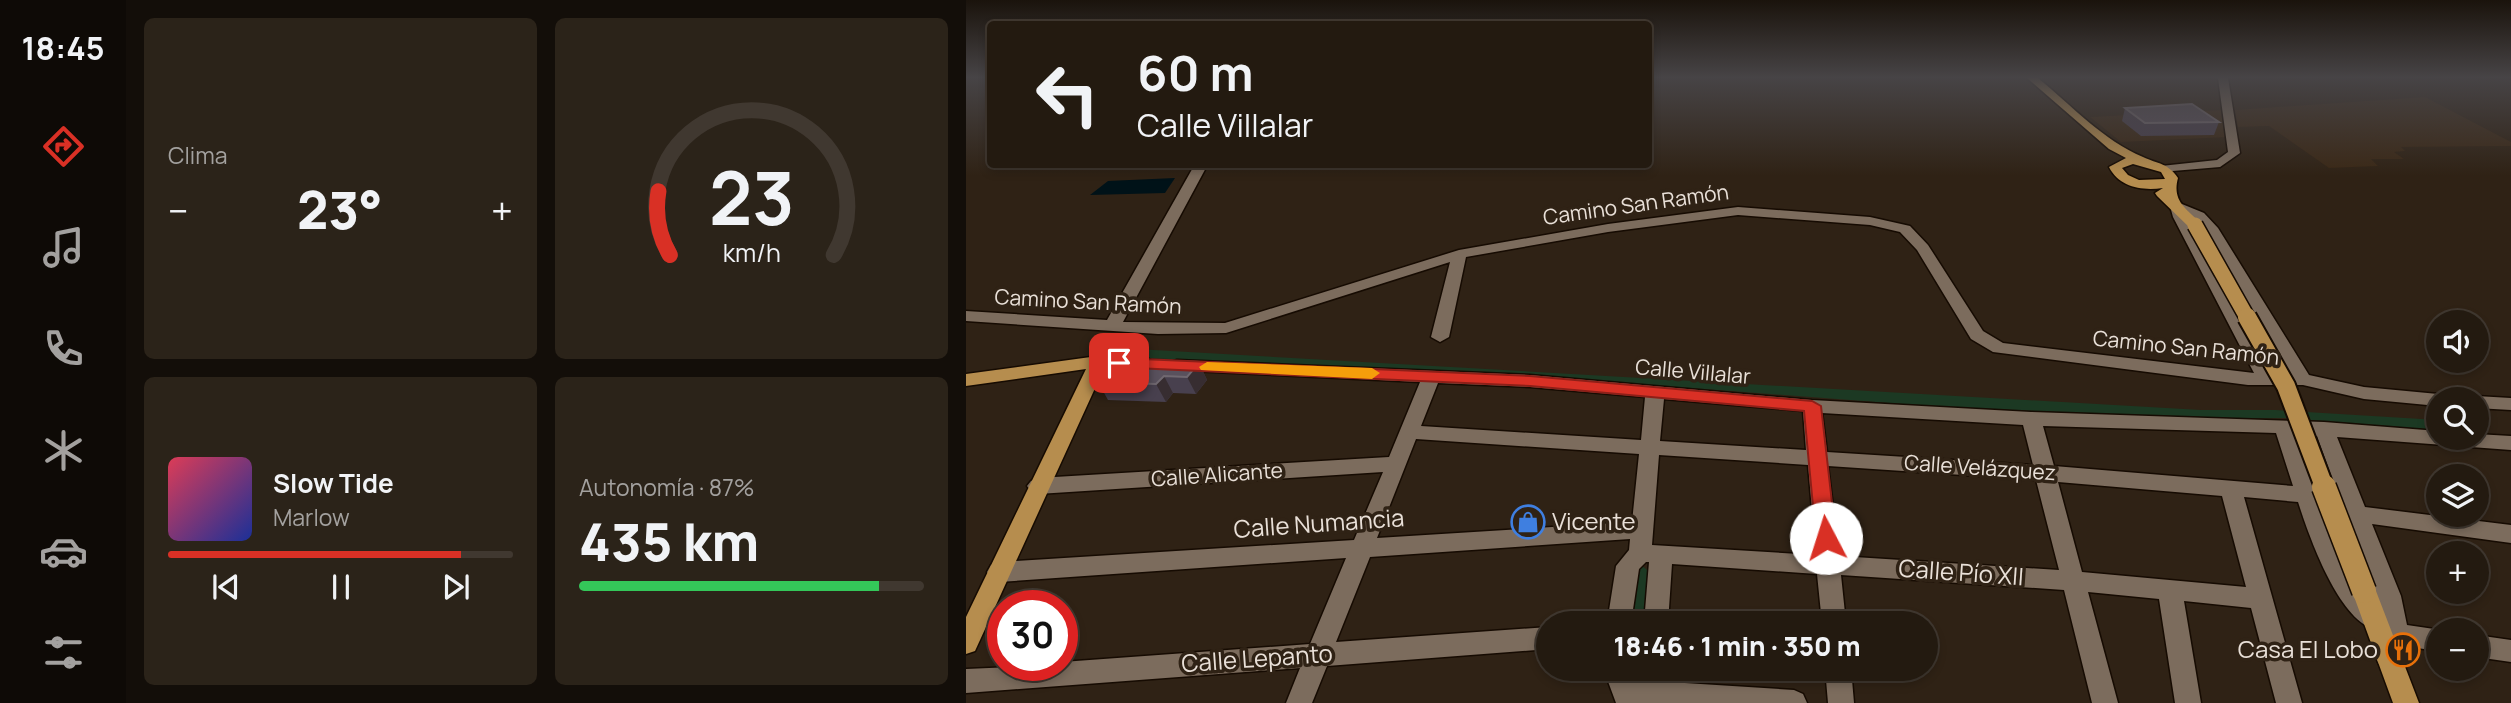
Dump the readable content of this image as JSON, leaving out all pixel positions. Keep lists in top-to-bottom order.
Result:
{
  "streets": {
    "street": [
      "Camino San Ramón",
      "Calle Villalar",
      "Calle Velázquez",
      "Calle Alicante",
      "Calle Numancia",
      "Calle Pío XII",
      "Calle Lepanto"
    ]
  },
  "crossings": [
    ["Calle Numancia", "Calle Pío XII"]
  ],
  "places": {
    "shop": ["Vicente"],
    "restaurant": ["Casa El Lobo"]
  },
  "page": {
    "tabs": "18:45",
    "tile": [
      "Clima",
      ["Autonomía · 87%", "435 km"]
    ],
    "turn": ["60 m", "Calle Villalar"],
    "heat": ["−", "23°", "+"],
    "map_buttons": ["+", "−"],
    "song": ["Slow Tide", "Marlow"],
    "limit": "30",
    "trip": "18:46 · 1 min · 350 m",
    "gauge": ["23", "km/h"]
  }
}
